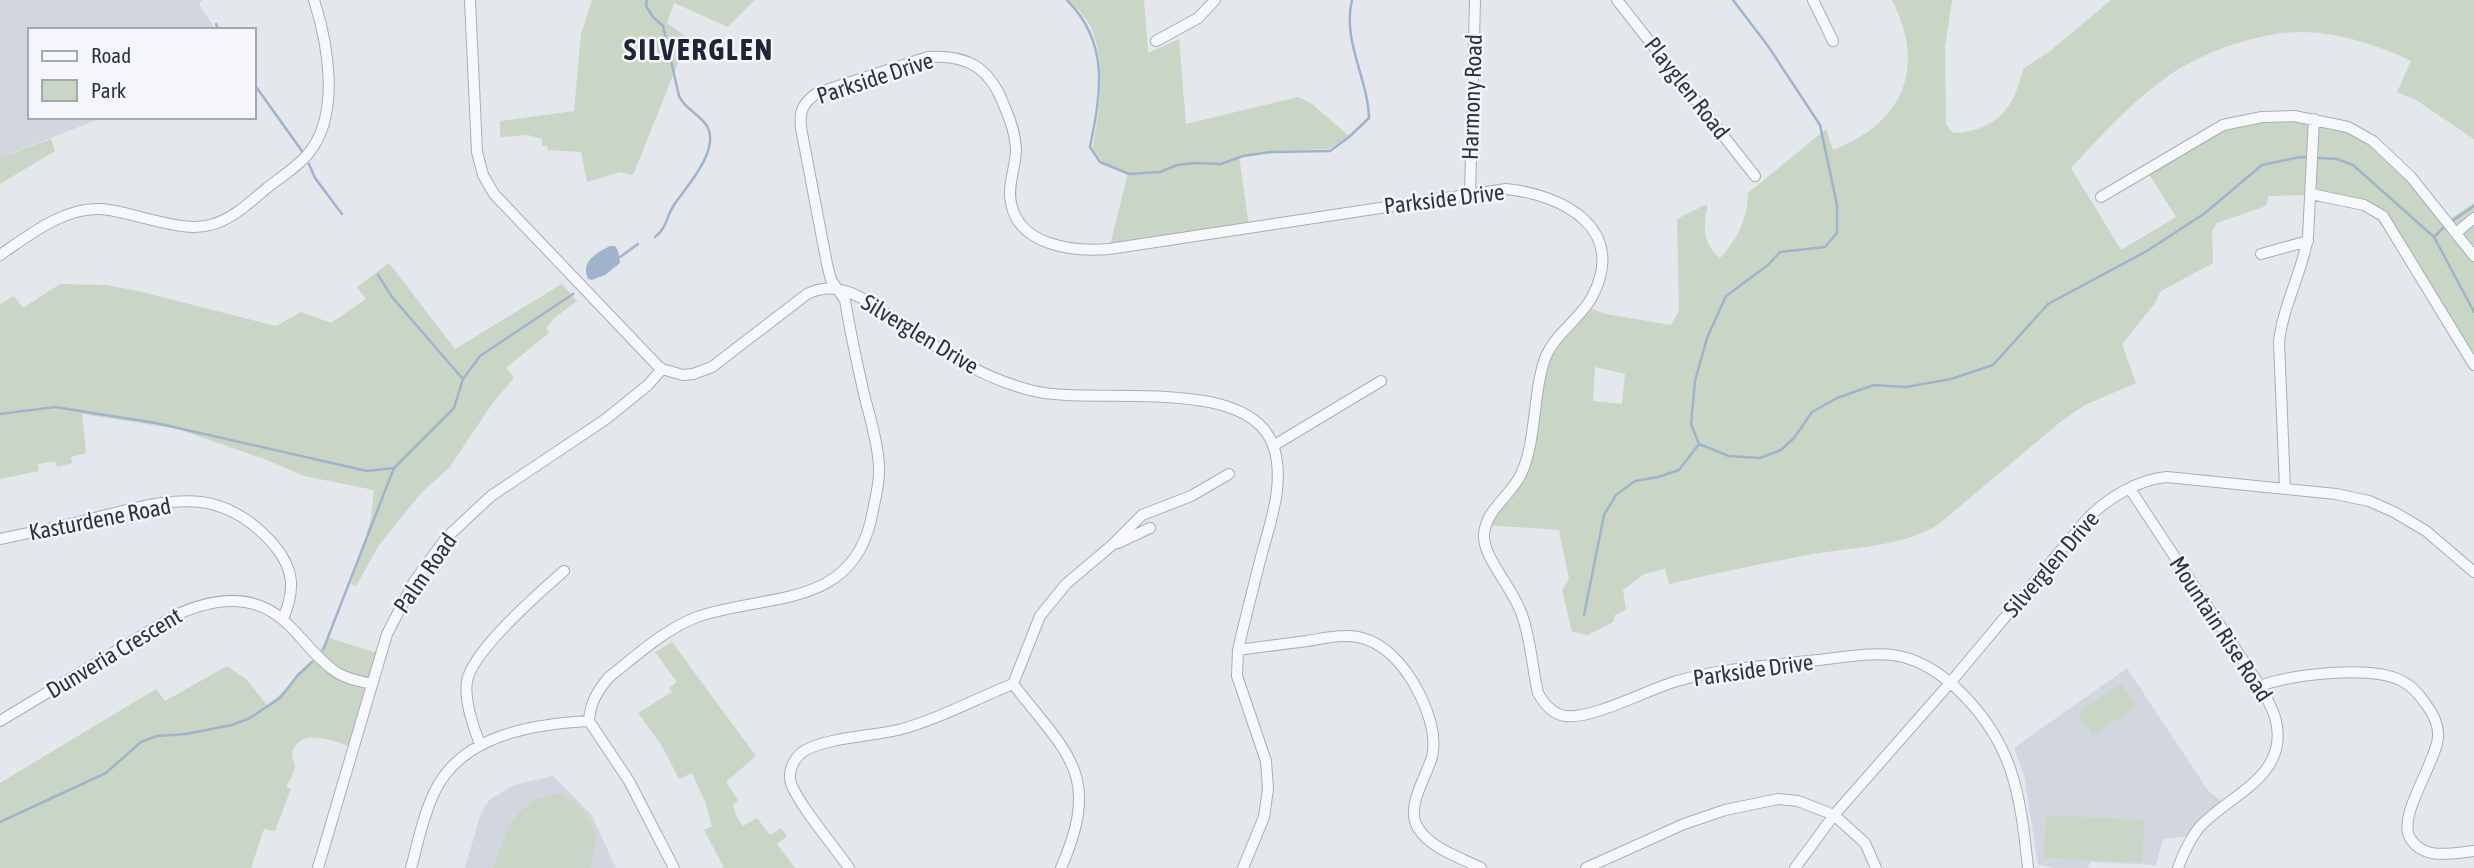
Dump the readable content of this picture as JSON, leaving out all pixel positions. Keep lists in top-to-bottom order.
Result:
{
  "streets": {
    "street": [
      "Parkside Drive",
      "Playglen Road",
      "Harmony Road",
      "Silverglen Drive",
      "Kasturdene Road",
      "Palm Road",
      "Mountain Rise Road",
      "Dunveria Crescent"
    ]
  },
  "crossings": [
    ["Parkside Drive", "Harmony Road"],
    ["Parkside Drive", "Silverglen Drive"],
    ["Silverglen Drive", "Palm Road"],
    ["Silverglen Drive", "Mountain Rise Road"],
    ["Kasturdene Road", "Dunveria Crescent"],
    ["Palm Road", "Dunveria Crescent"]
  ],
  "districts": ["SILVERGLEN"],
  "legend": ["Road", "Park"]
}
